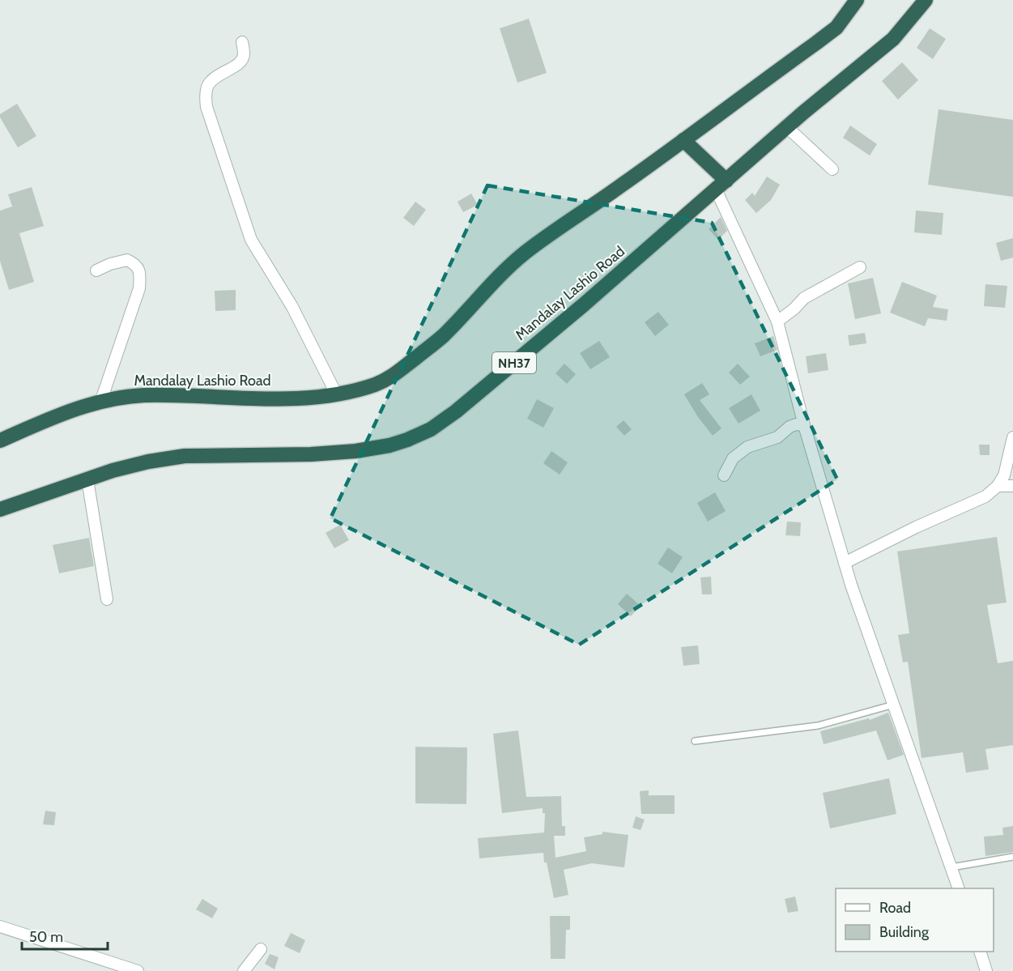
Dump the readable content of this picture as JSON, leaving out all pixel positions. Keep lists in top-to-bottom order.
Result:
{
  "streets": {
    "highway": ["Mandalay Lashio Road", "NH37"]
  },
  "legend": ["Road", "Building"],
  "scale_bar": "50 m"
}
